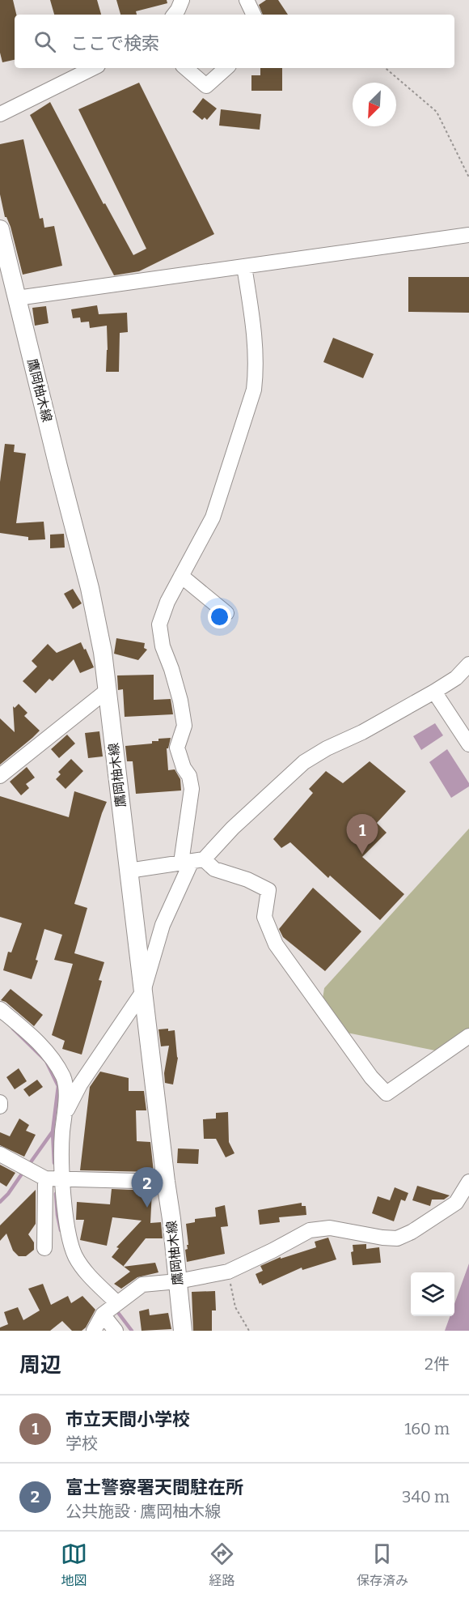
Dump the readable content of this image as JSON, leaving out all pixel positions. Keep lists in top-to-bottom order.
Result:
{
  "streets": {
    "main road": ["鷹岡柚木線"]
  },
  "north": "bottom left",
  "page": {
    "search": "ここで検索",
    "pins": ["1", "2"],
    "heading": ["周辺", "2件"],
    "list": [
      {
        "mark": "1",
        "name": "市立天間小学校",
        "note": "学校",
        "value": "160 m"
      },
      {
        "mark": "2",
        "name": "富士警察署天間駐在所",
        "note": "公共施設 · 鷹岡柚木線",
        "value": "340 m"
      }
    ],
    "nav": ["地図", "経路", "保存済み"]
  }
}
